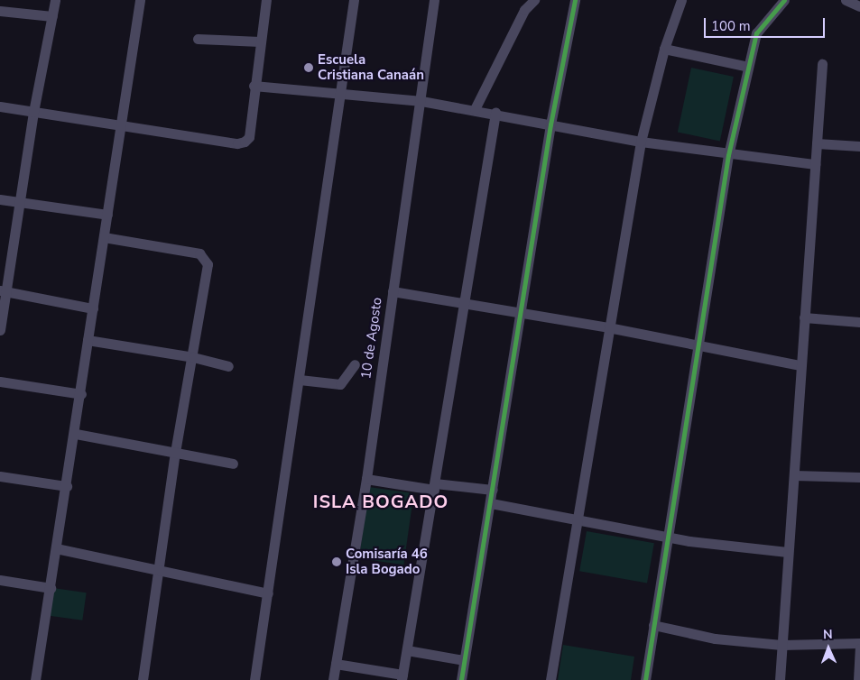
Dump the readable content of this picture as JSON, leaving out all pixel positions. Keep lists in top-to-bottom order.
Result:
{
  "streets": {
    "street": ["10 de Agosto"]
  },
  "districts": ["ISLA BOGADO"],
  "places": ["Escuela Cristiana Canaán", "Comisaría 46 Isla Bogado"],
  "scale_bar": "100 m",
  "north": "top"
}
